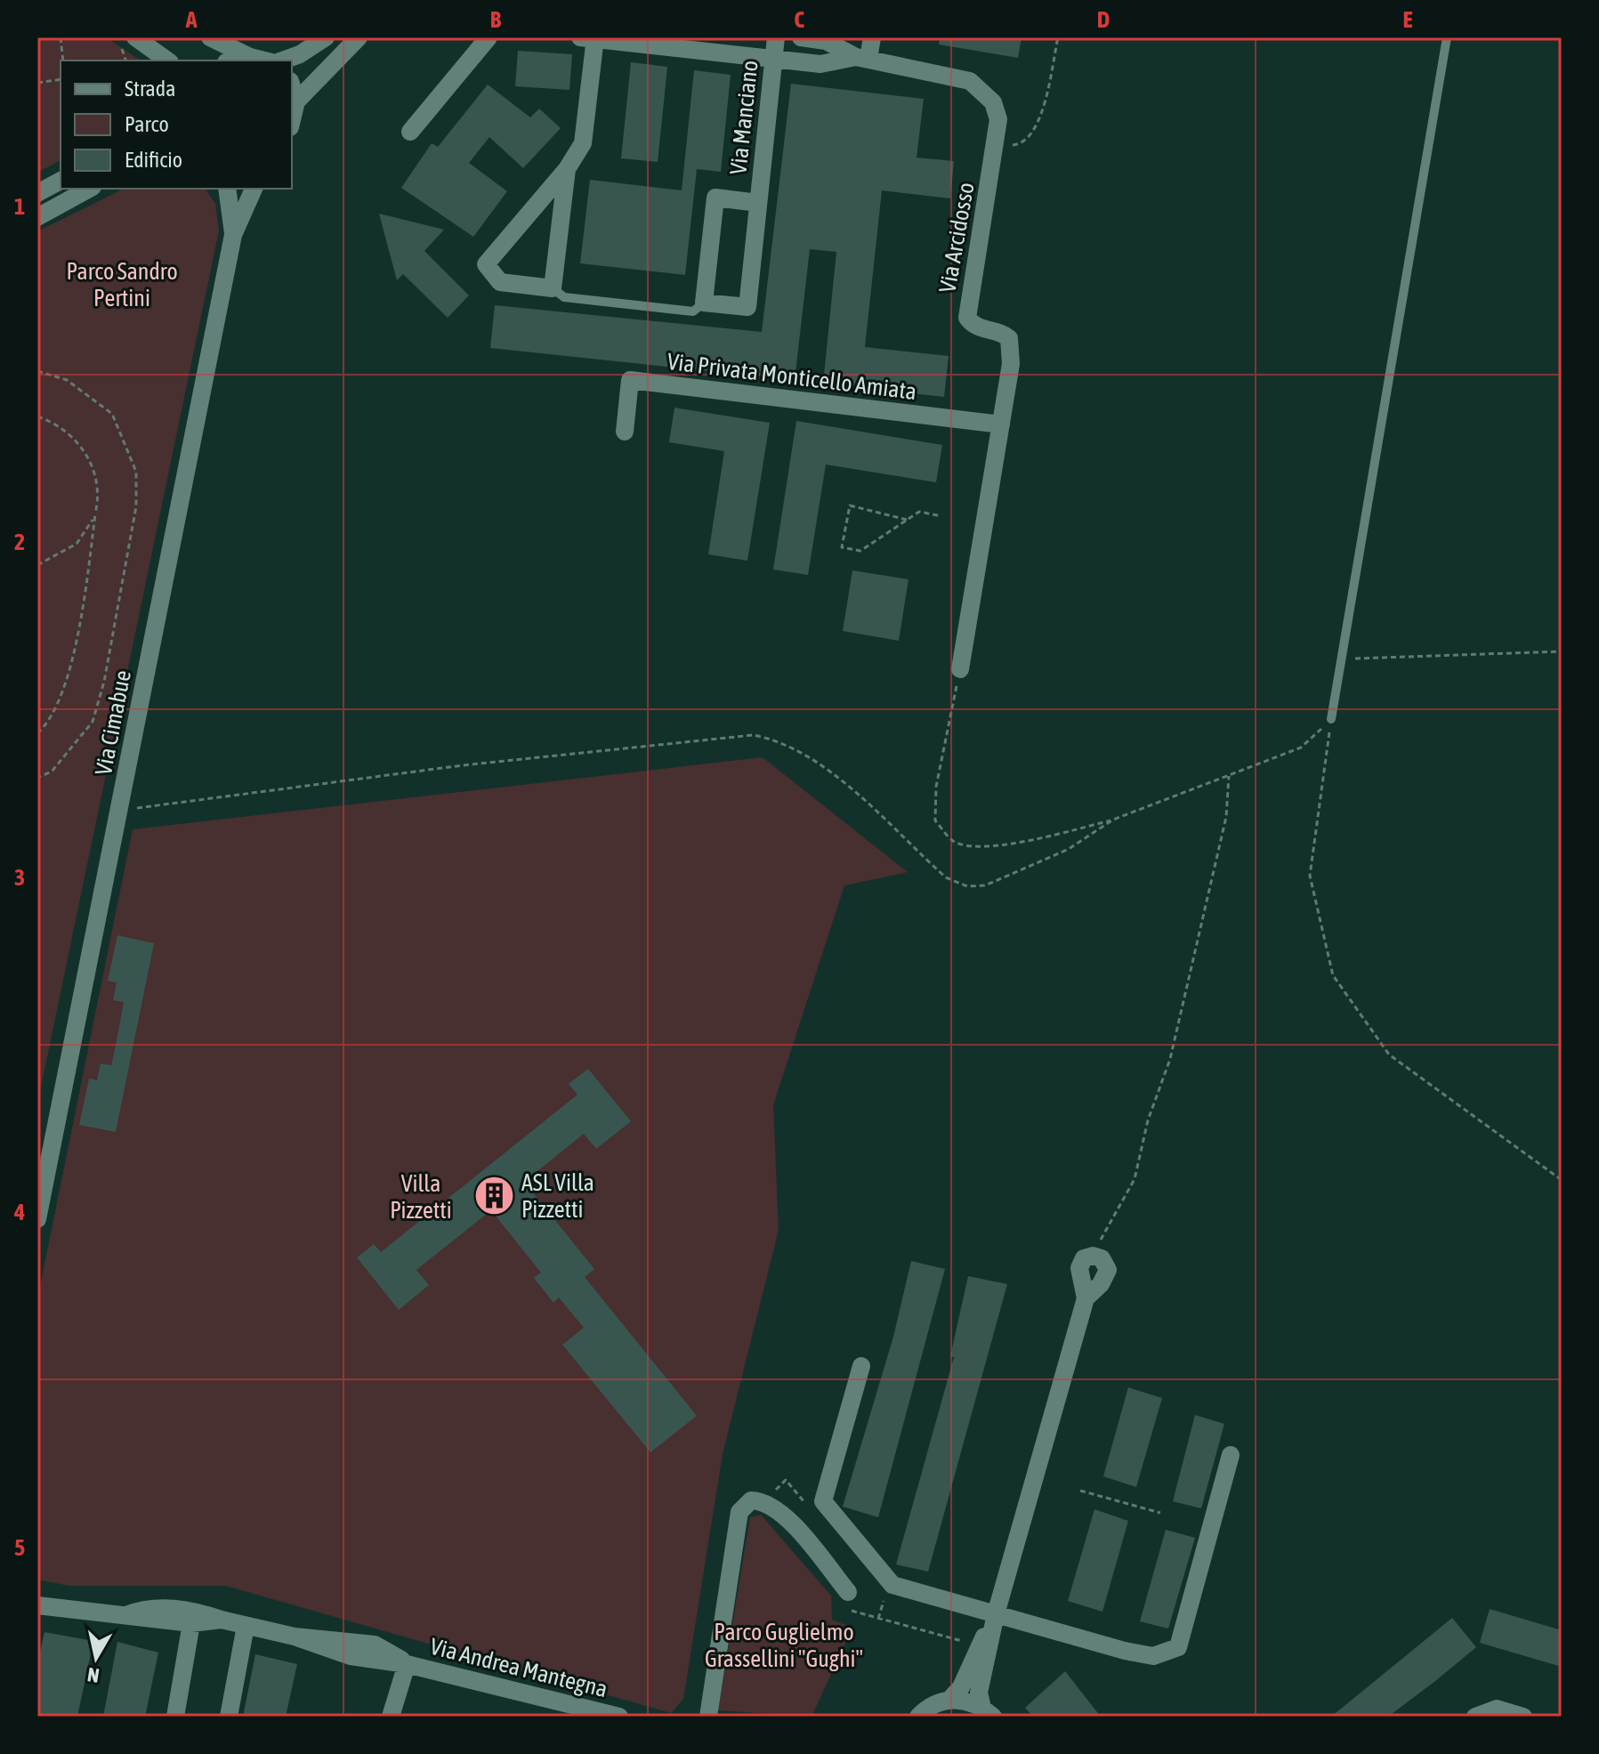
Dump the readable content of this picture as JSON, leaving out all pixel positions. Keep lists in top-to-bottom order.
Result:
{
  "streets": {
    "street": [
      "Via Manciano",
      "Via Arcidosso",
      "Via Privata Monticello Amiata",
      "Via Cimabue",
      "Via Andrea Mantegna"
    ]
  },
  "crossings": [
    ["Via Manciano", "Via Arcidosso"],
    ["Via Arcidosso", "Via Privata Monticello Amiata"]
  ],
  "parks": ["Parco Sandro Pertini", "Villa Pizzetti", "Parco Guglielmo Grassellini \"Gughi\""],
  "places": {
    "building": ["ASL Villa Pizzetti"]
  },
  "legend": ["Strada", "Parco", "Edificio"],
  "north": "bottom",
  "grid": {
    "columns": [
      "A",
      "B",
      "C",
      "D",
      "E"
    ],
    "rows": [
      "1",
      "2",
      "3",
      "4",
      "5"
    ]
  }
}
